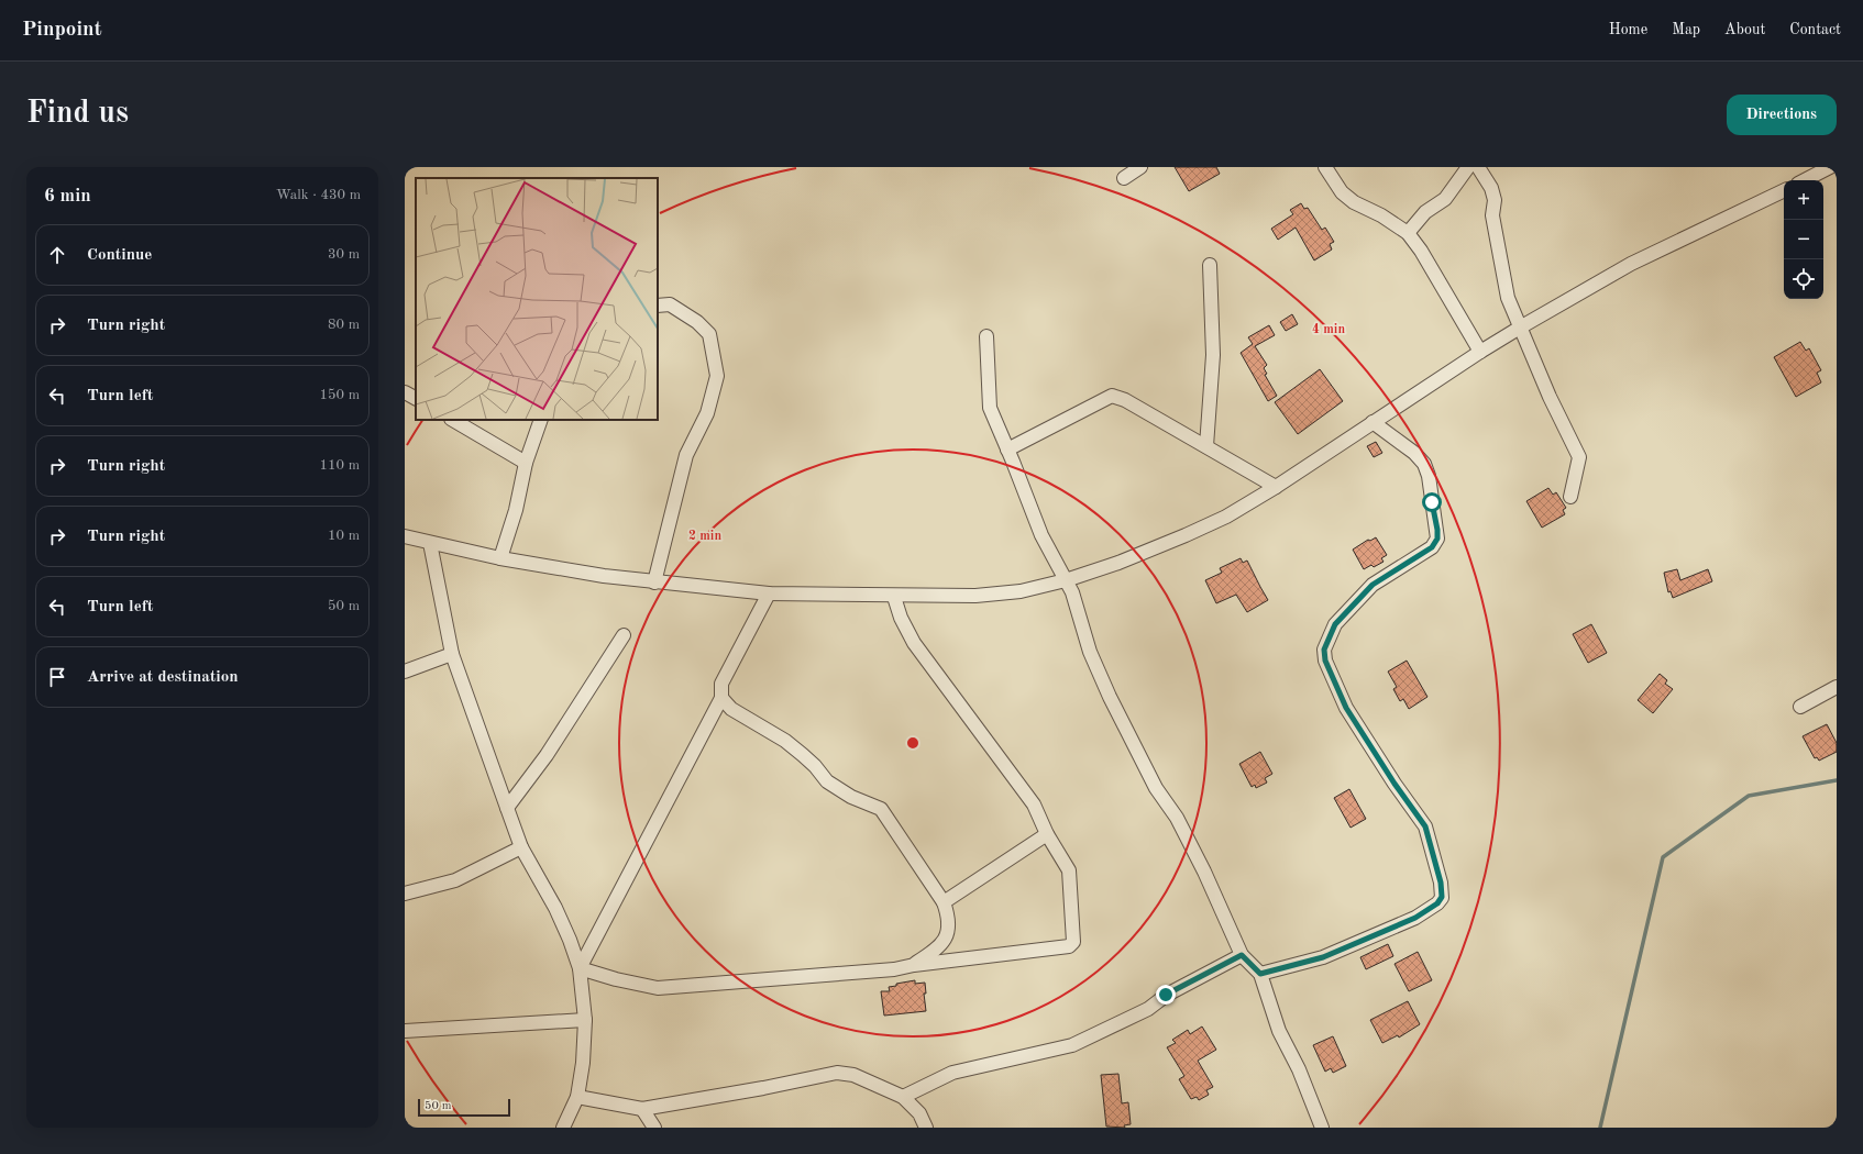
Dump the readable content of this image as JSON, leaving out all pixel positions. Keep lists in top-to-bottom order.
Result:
{
  "scale_bar": "50 m",
  "page": {
    "header": "Pinpoint",
    "nav": [
      "Home",
      "Map",
      "About",
      "Contact"
    ],
    "buttons": "Directions",
    "title": "Find us",
    "heading": ["6 min", "Walk · 430 m"],
    "map_buttons": ["+", "−"],
    "list": [
      ["Continue", "30 m"],
      ["Turn right", "80 m"],
      ["Turn left", "150 m"],
      ["Turn right", "110 m"],
      ["Turn right", "10 m"],
      ["Turn left", "50 m"],
      "Arrive at destination"
    ],
    "scale": "50 m"
  },
  "rings": ["4 min", "2 min"]
}
